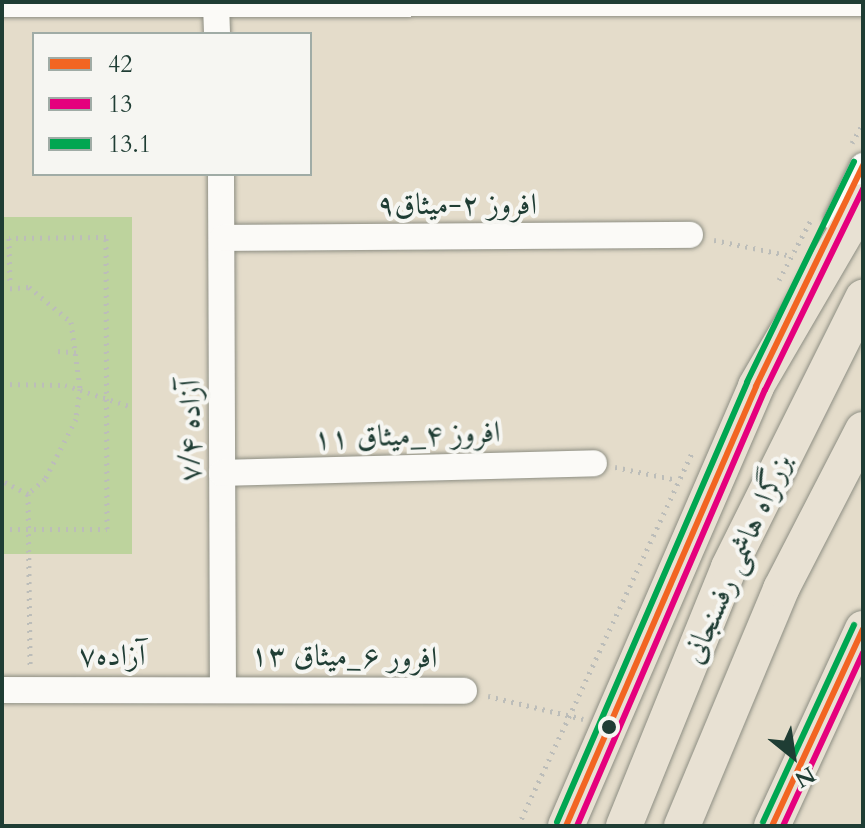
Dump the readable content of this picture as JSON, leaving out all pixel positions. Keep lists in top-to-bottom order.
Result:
{
  "streets": {
    "highway": ["بزرگراه هاشمی رفسنجانی"],
    "street": [
      "افروز ۲-میثاق۹",
      "آزاده ۷/۴",
      "افروز ۴_میثاق ۱۱",
      "آزاده۷",
      "افرور ۶_میثاق ۱۳"
    ]
  },
  "crossings": [
    ["افروز ۲-میثاق۹", "آزاده ۷/۴"],
    ["آزاده ۷/۴", "افروز ۴_میثاق ۱۱"],
    ["آزاده ۷/۴", "آزاده۷"],
    ["آزاده ۷/۴", "افرور ۶_میثاق ۱۳"],
    ["آزاده۷", "افرور ۶_میثاق ۱۳"]
  ],
  "lines": ["transit line 13.1", "transit line 42", "transit line 13"],
  "legend": ["42", "13", "13.1"],
  "north": "bottom right"
}
